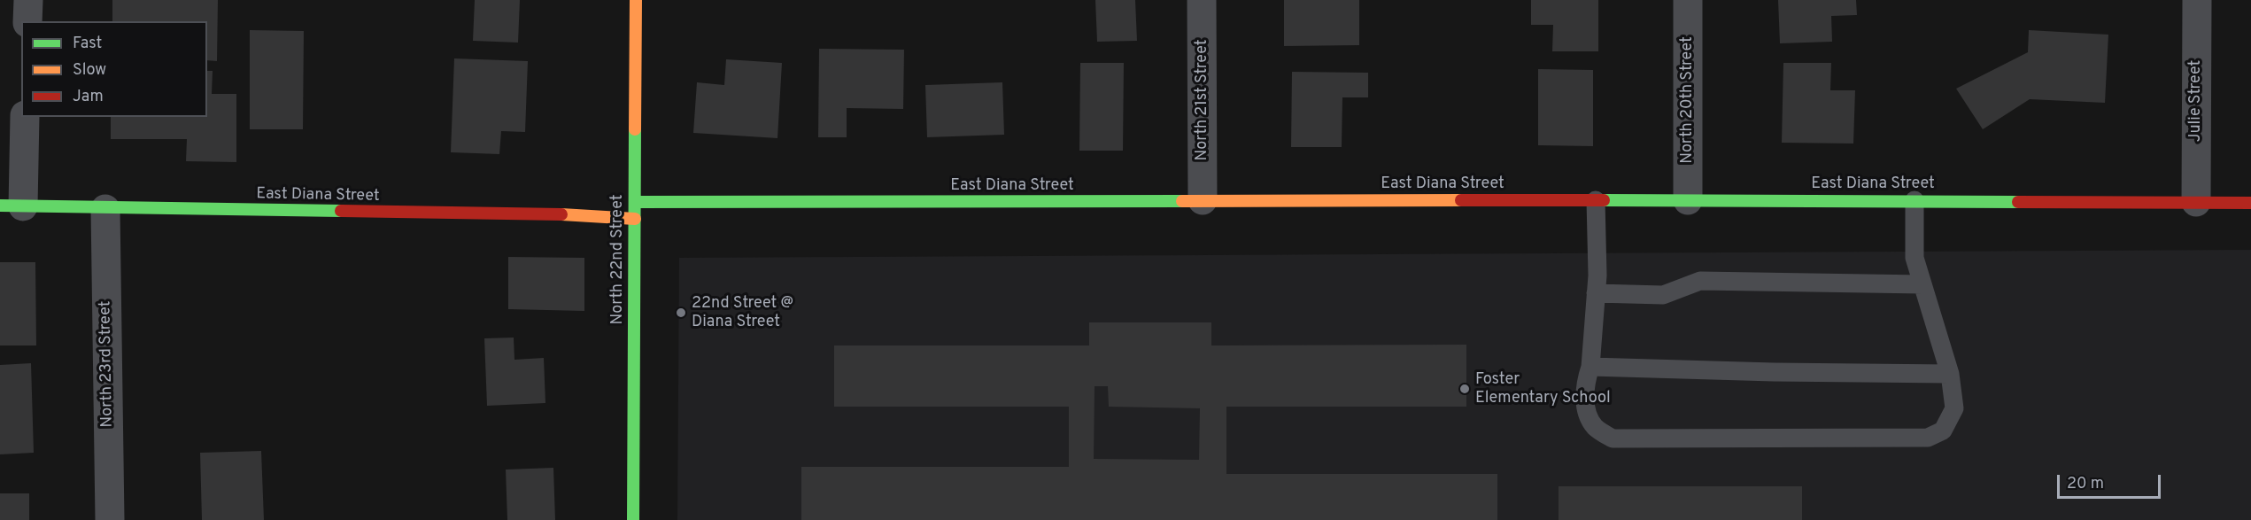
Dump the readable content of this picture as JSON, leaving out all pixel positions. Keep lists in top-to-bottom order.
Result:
{
  "streets": {
    "street": [
      "North 21st Street",
      "North 20th Street",
      "Julie Street",
      "East Diana Street",
      "North 22nd Street",
      "North 23rd Street"
    ]
  },
  "crossings": [
    ["North 21st Street", "East Diana Street"],
    ["North 20th Street", "East Diana Street"],
    ["Julie Street", "East Diana Street"],
    ["East Diana Street", "North 22nd Street"],
    ["East Diana Street", "North 23rd Street"]
  ],
  "places": ["22nd Street @ Diana Street", "Foster Elementary School"],
  "legend": ["Fast", "Slow", "Jam"],
  "scale_bar": "20 m"
}
